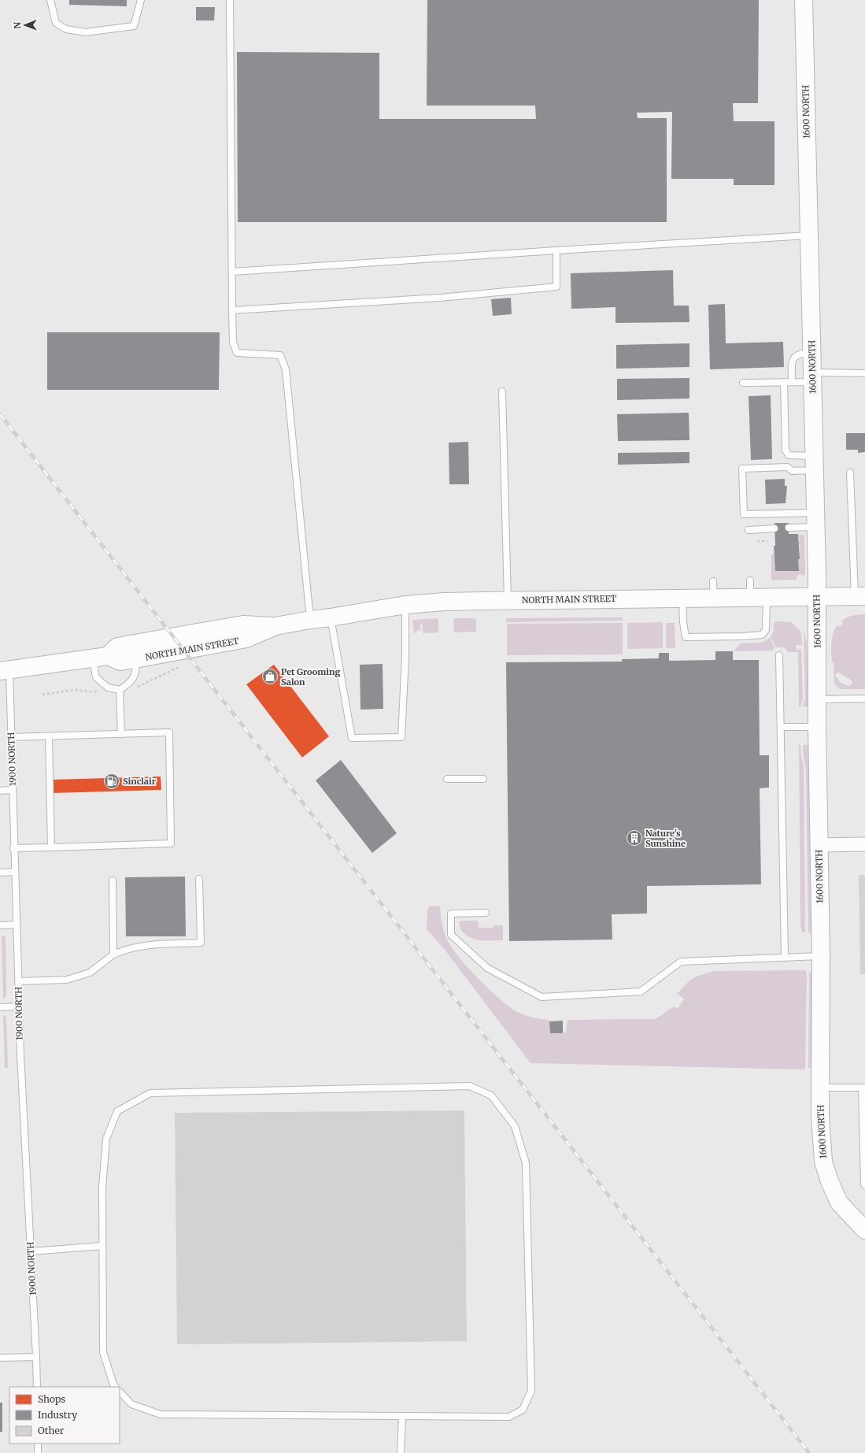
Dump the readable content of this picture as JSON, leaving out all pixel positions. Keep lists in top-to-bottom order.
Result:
{
  "streets": {
    "street": ["1600 NORTH", "NORTH MAIN STREET"],
    "lane": ["1900 NORTH"]
  },
  "crossings": [
    ["1600 NORTH", "NORTH MAIN STREET"],
    ["NORTH MAIN STREET", "1900 NORTH"]
  ],
  "places": {
    "shop": ["Pet Grooming Salon"],
    "fuel station": ["Sinclair"],
    "building": ["Nature's Sunshine"]
  },
  "legend": ["Shops", "Industry", "Other"],
  "north": "left"
}
